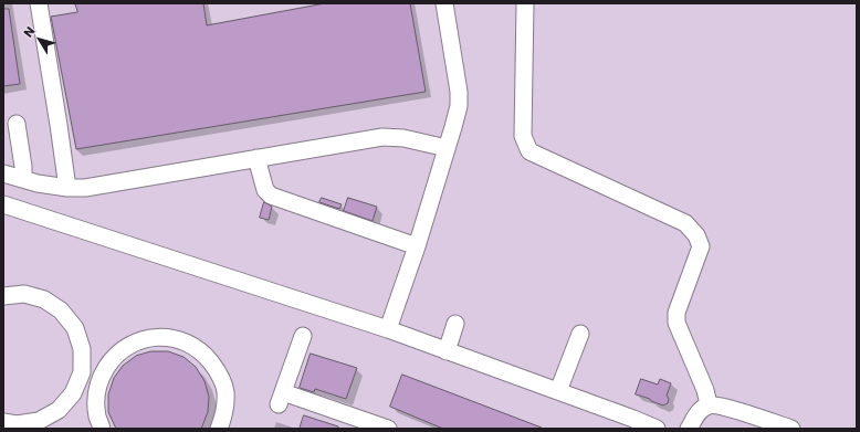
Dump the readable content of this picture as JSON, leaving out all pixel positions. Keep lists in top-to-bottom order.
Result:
{
  "north": "top left"
}
